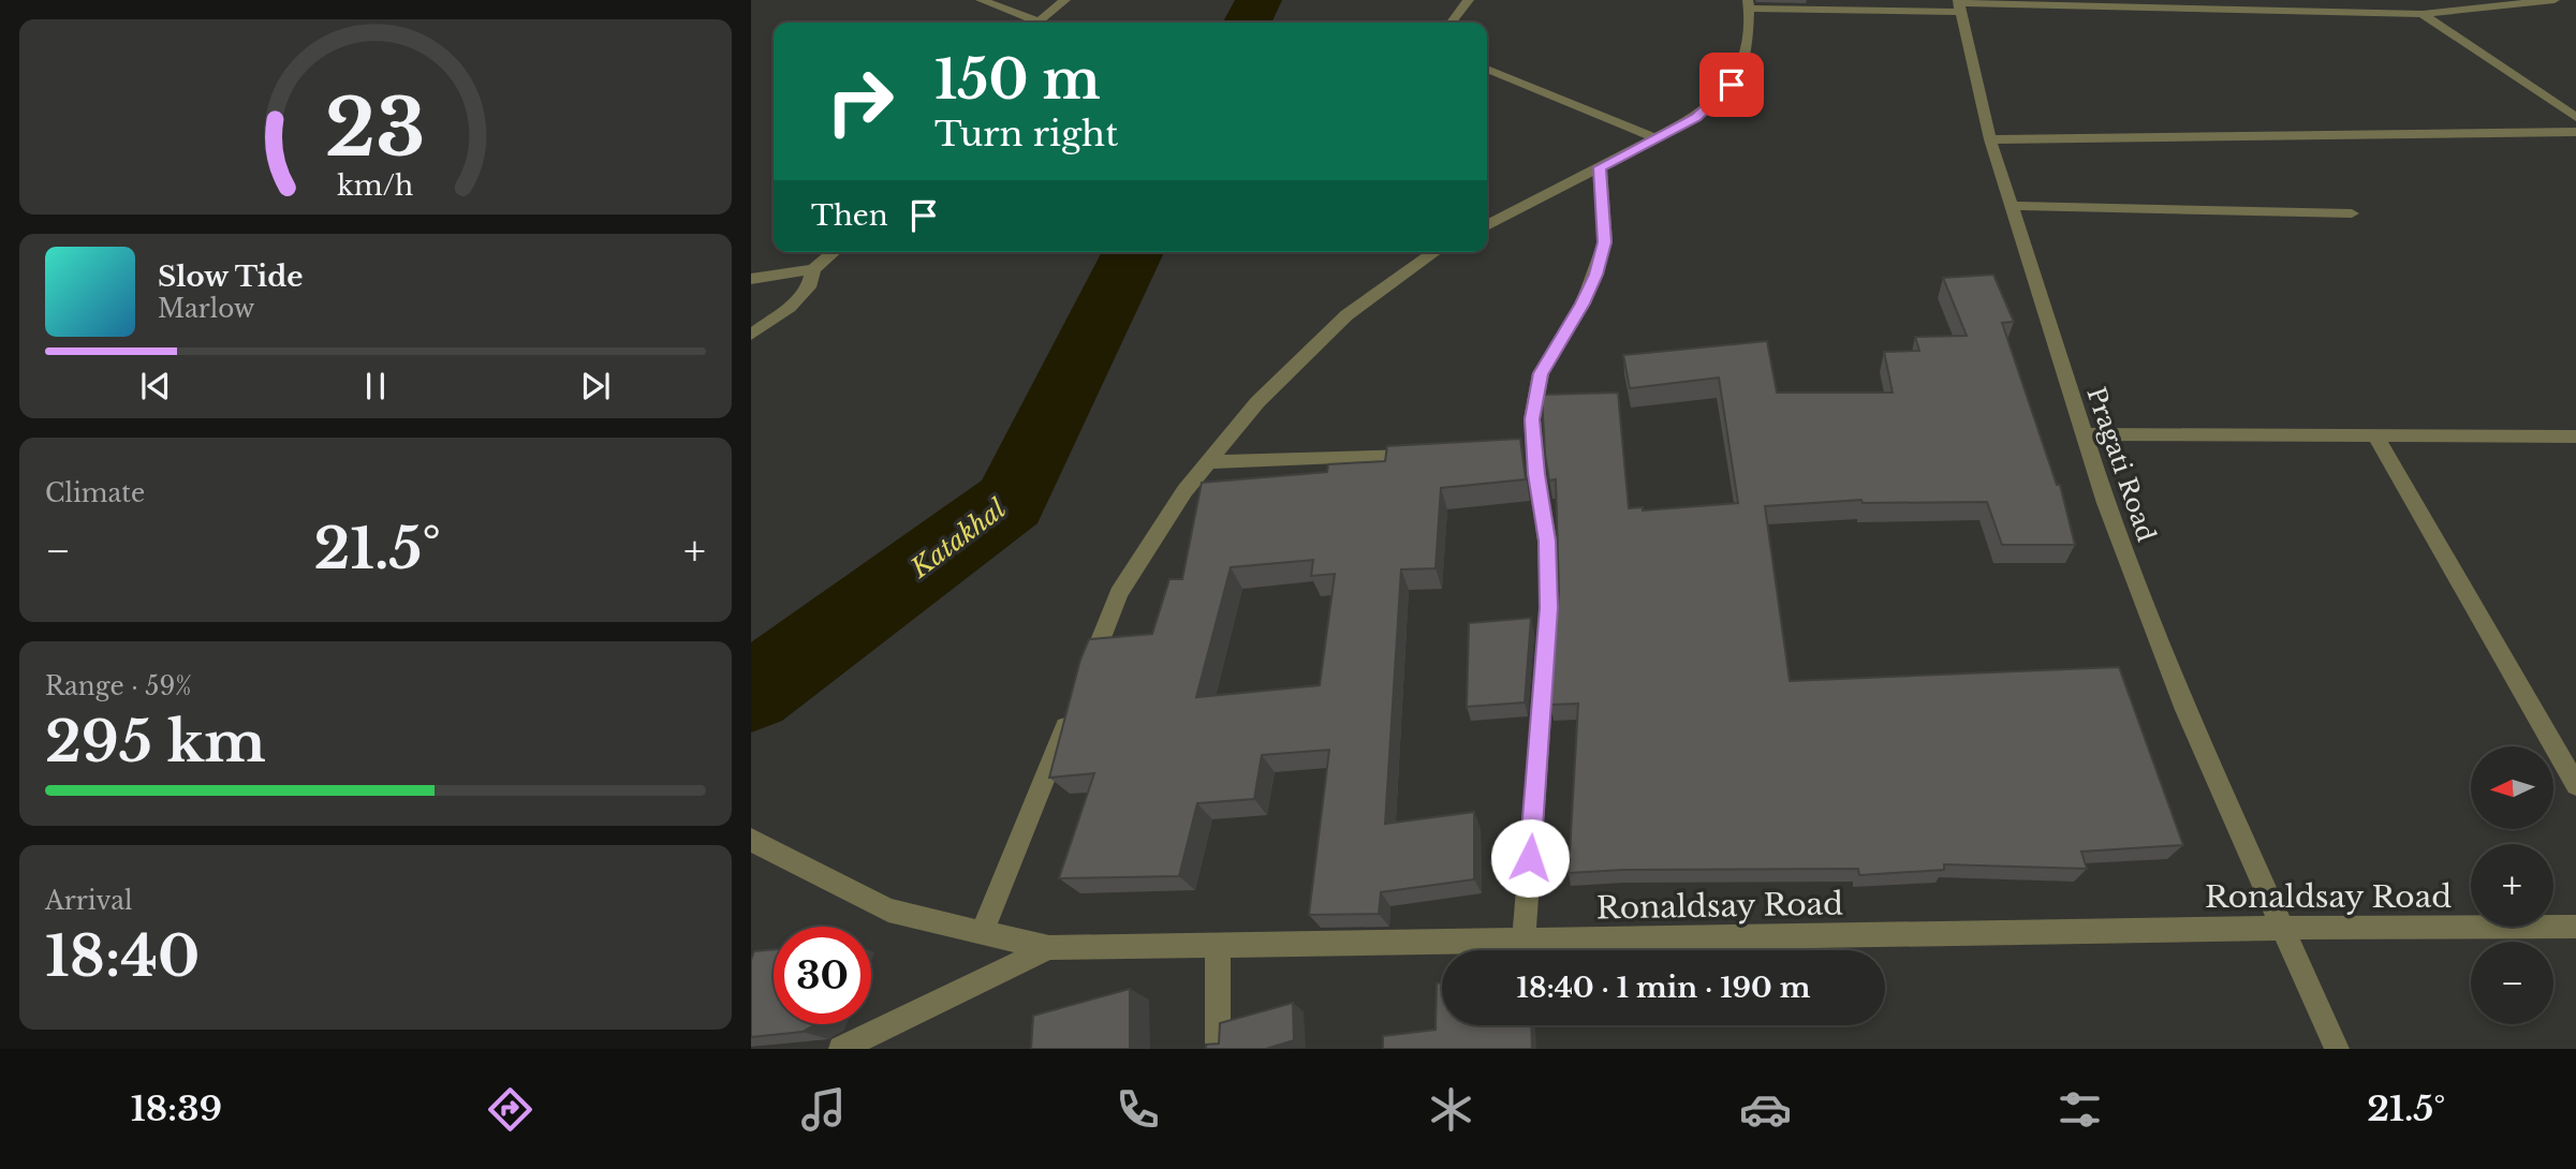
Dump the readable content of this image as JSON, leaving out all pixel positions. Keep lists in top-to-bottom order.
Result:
{
  "streets": {
    "street": ["Pragati Road", "Ronaldsay Road"]
  },
  "crossings": [
    ["Pragati Road", "Ronaldsay Road"]
  ],
  "water": ["Katakhal"],
  "north": "left",
  "page": {
    "turn": ["150 m", "Turn right"],
    "then": "Then",
    "song": ["Slow Tide", "Marlow"],
    "tile": [
      "Climate",
      ["Range · 59%", "295 km"],
      ["Arrival", "18:40"]
    ],
    "heat": ["−", "21.5°", "+"],
    "map_buttons": ["+", "−"],
    "limit": "30",
    "trip": "18:40 · 1 min · 190 m",
    "tabs": ["18:39", "21.5°"],
    "gauge": ["23", "km/h"]
  }
}
